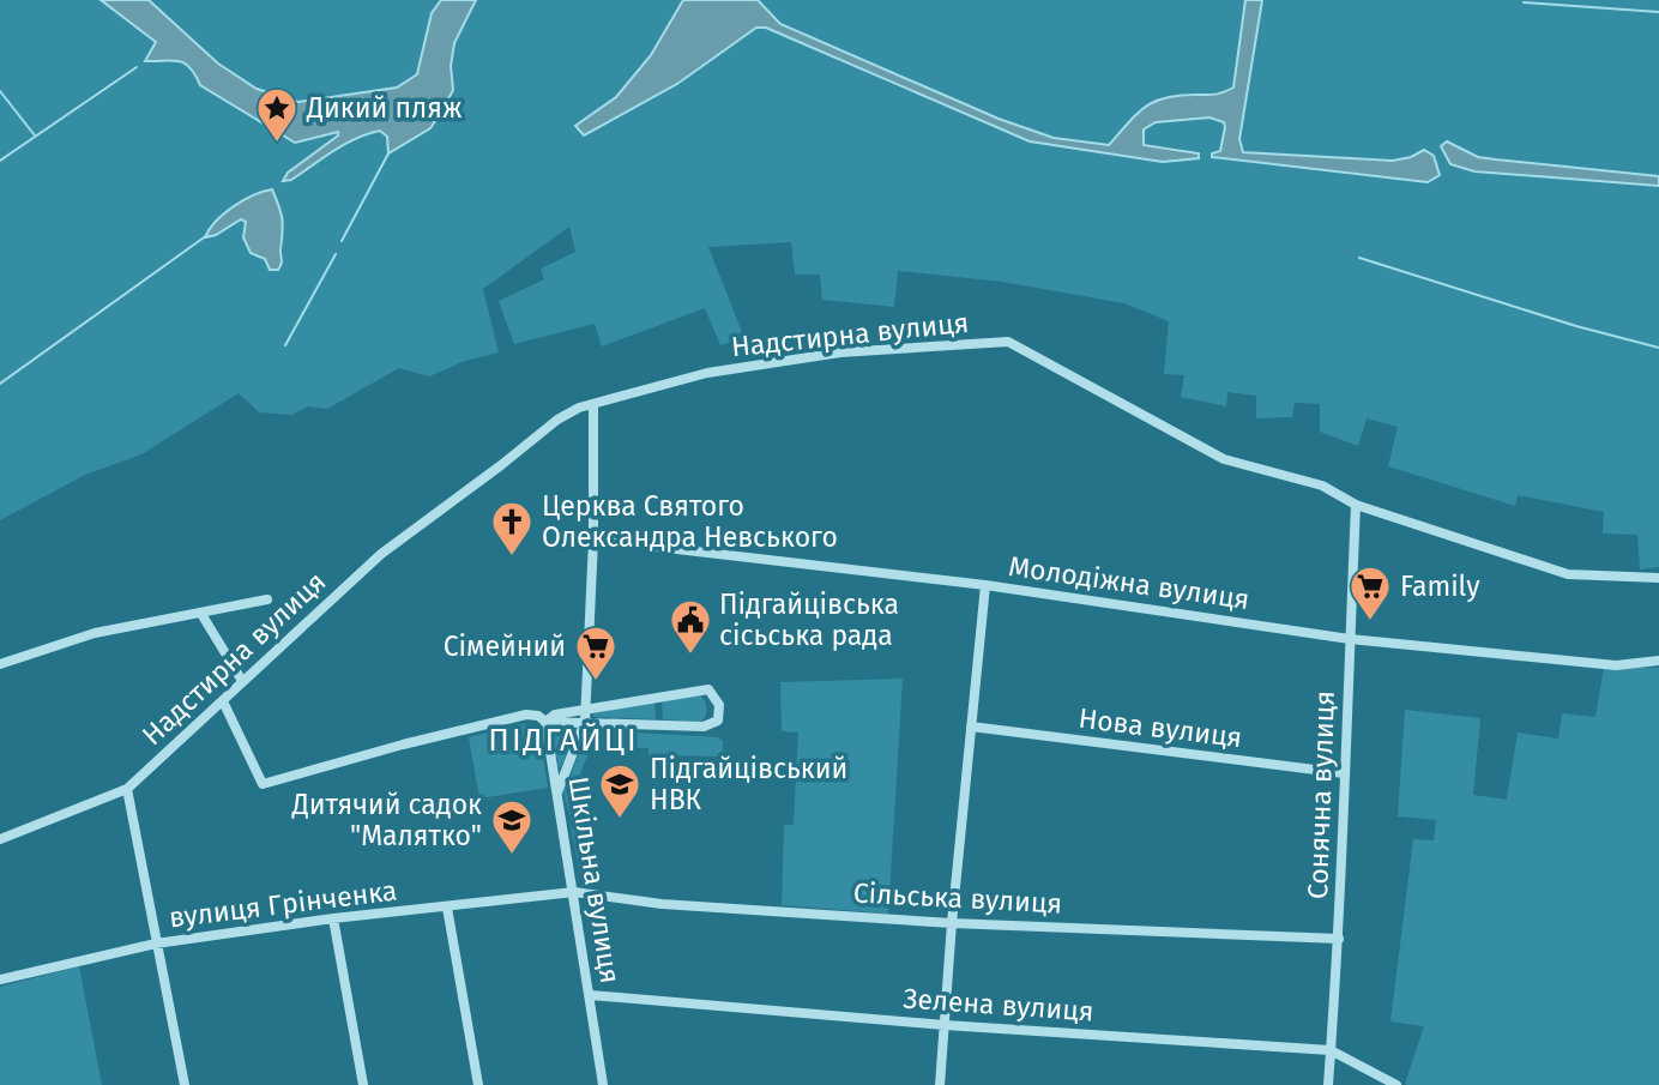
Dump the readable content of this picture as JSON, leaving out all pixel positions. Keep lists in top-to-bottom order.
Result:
{
  "streets": {
    "street": [
      "Надстирна вулиця",
      "Молодіжна вулиця",
      "Нова вулиця",
      "Сонячна вулиця",
      "Шкільна вулиця",
      "Сільська вулиця",
      "вулиця Грінченка",
      "Зелена вулиця"
    ]
  },
  "crossings": [
    ["Надстирна вулиця", "Сонячна вулиця"],
    ["Молодіжна вулиця", "Сонячна вулиця"],
    ["Нова вулиця", "Сонячна вулиця"],
    ["Сонячна вулиця", "Сільська вулиця"],
    ["Сонячна вулиця", "Зелена вулиця"],
    ["Шкільна вулиця", "Сільська вулиця"],
    ["Шкільна вулиця", "вулиця Грінченка"],
    ["Шкільна вулиця", "Зелена вулиця"],
    ["Сільська вулиця", "вулиця Грінченка"]
  ],
  "districts": ["ПІДГАЙЦІ"],
  "places": {
    "place": ["Дикий пляж"],
    "church": ["Церква Святого Олександра Невського"],
    "supermarket": ["Family", "Сімейний"],
    "public building": ["Підгайцівська сісьська рада"],
    "school or university": ["Підгайцівський НВК", "Дитячий садок \"Малятко\""]
  }
}
